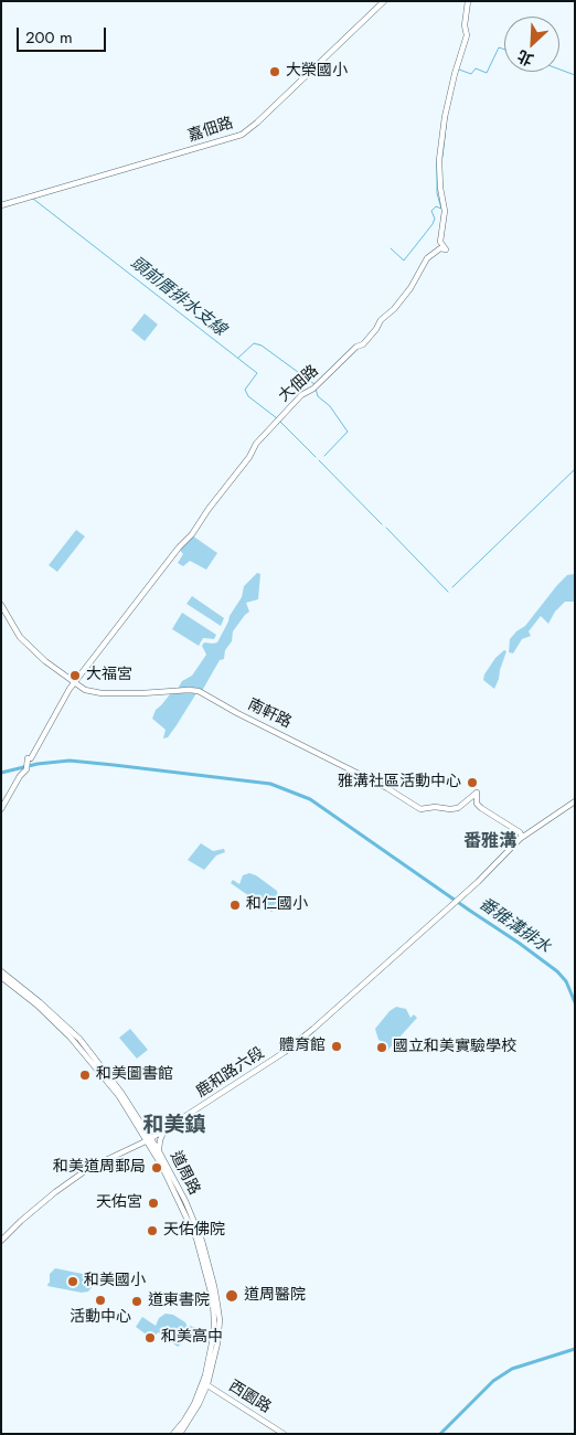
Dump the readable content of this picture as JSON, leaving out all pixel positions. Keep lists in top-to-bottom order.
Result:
{
  "streets": {
    "street": [
      "嘉佃路",
      "大佃路",
      "南軒路",
      "鹿和路六段",
      "道周路",
      "西園路"
    ]
  },
  "crossings": [
    ["大佃路", "南軒路"],
    ["南軒路", "鹿和路六段"],
    ["鹿和路六段", "道周路"],
    ["道周路", "西園路"]
  ],
  "districts": ["番雅溝", "和美鎮"],
  "water": ["頭前厝排水支線", "番雅溝排水"],
  "places": [
    "大榮國小",
    "大福宮",
    "雅溝社區活動中心",
    "和仁國小",
    "體育館",
    "國立和美實驗學校",
    "和美圖書館",
    "和美道周郵局",
    "天佑宮",
    "天佑佛院",
    "和美國小",
    "道周醫院",
    "活動中心",
    "道東書院",
    "和美高中"
  ],
  "scale_bar": "200 m",
  "north": "bottom left"
}
